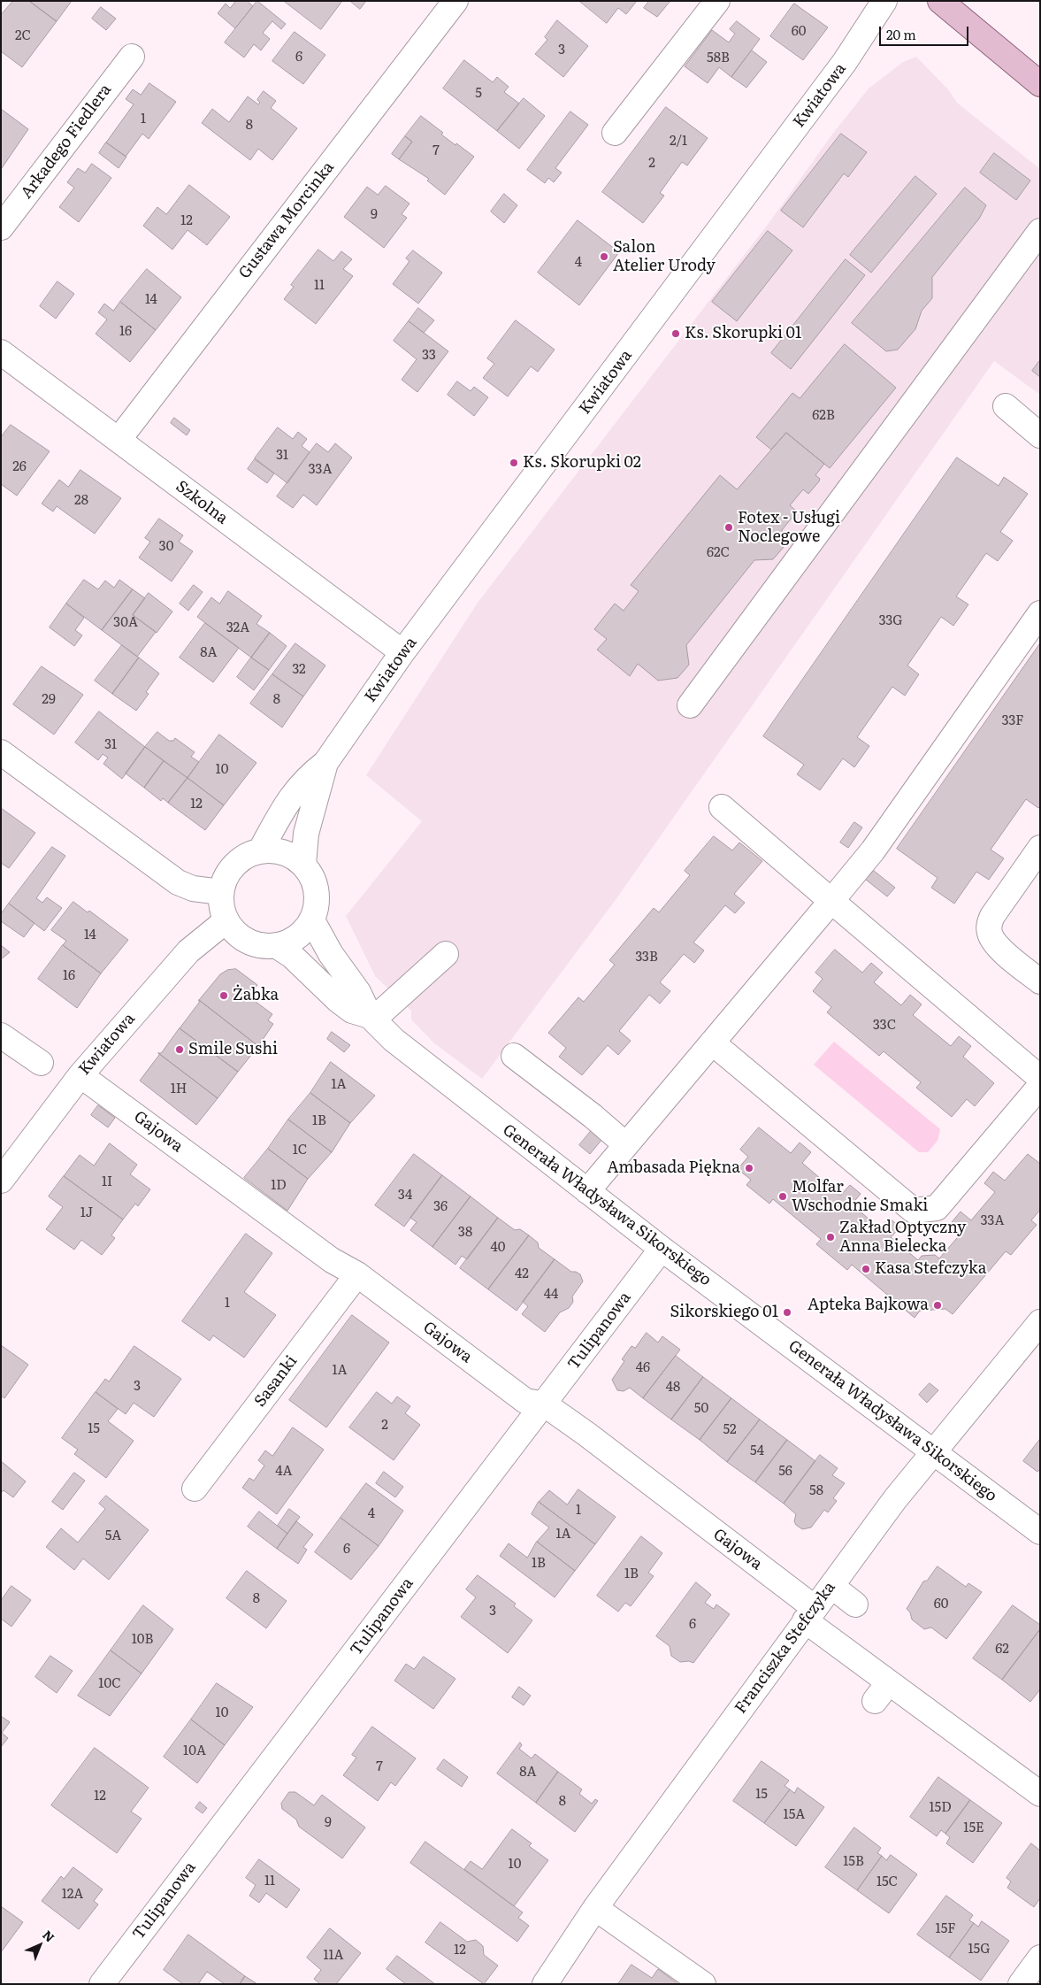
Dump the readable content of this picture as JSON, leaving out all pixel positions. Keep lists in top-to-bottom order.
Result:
{
  "streets": {
    "street": [
      "Kwiatowa",
      "Arkadego Fiedlera",
      "Gustawa Morcinka",
      "Szkolna",
      "Gajowa",
      "Generała Władysława Sikorskiego",
      "Tulipanowa",
      "Sasanki",
      "Franciszka Stefczyka"
    ]
  },
  "crossings": [
    ["Kwiatowa", "Szkolna"],
    ["Kwiatowa", "Gajowa"],
    ["Kwiatowa", "Generała Władysława Sikorskiego"],
    ["Gustawa Morcinka", "Szkolna"],
    ["Gajowa", "Tulipanowa"],
    ["Gajowa", "Sasanki"],
    ["Gajowa", "Franciszka Stefczyka"],
    ["Generała Władysława Sikorskiego", "Tulipanowa"],
    ["Generała Władysława Sikorskiego", "Franciszka Stefczyka"]
  ],
  "places": [
    "Salon Atelier Urody",
    "Ks. Skorupki 01",
    "Ks. Skorupki 02",
    "Fotex - Usługi Noclegowe",
    "Żabka",
    "Smile Sushi",
    "Ambasada Piękna",
    "Molfar Wschodnie Smaki",
    "Zakład Optyczny Anna Bielecka",
    "Kasa Stefczyka",
    "Apteka Bajkowa",
    "Sikorskiego 01"
  ],
  "house_numbers": [
    "60",
    "2C",
    "3",
    "6",
    "58B",
    "5",
    "1",
    "8",
    "2/1",
    "7",
    "2",
    "9",
    "12",
    "4",
    "11",
    "14",
    "16",
    "33",
    "62B",
    "31",
    "26",
    "33A",
    "28",
    "30",
    "62C",
    "33G",
    "30A",
    "32A",
    "8A",
    "32",
    "29",
    "8",
    "33F",
    "31",
    "10",
    "12",
    "14",
    "33B",
    "16",
    "33C",
    "1A",
    "1H",
    "1B",
    "1C",
    "1I",
    "1D",
    "34",
    "36",
    "1J",
    "33A",
    "38",
    "40",
    "42",
    "44",
    "1",
    "46",
    "1A",
    "3",
    "48",
    "50",
    "2",
    "15",
    "52",
    "54",
    "4A",
    "56",
    "58",
    "1",
    "4",
    "1A",
    "5A",
    "6",
    "1B",
    "1B",
    "8",
    "60",
    "3",
    "6",
    "10B",
    "62",
    "10C",
    "10",
    "10A",
    "7",
    "8A",
    "15",
    "12",
    "8",
    "15D",
    "15A",
    "9",
    "15E",
    "15B",
    "10",
    "11",
    "15C",
    "12A",
    "15F",
    "15G",
    "12",
    "11A"
  ],
  "scale_bar": "20 m",
  "north": "top right"
}
